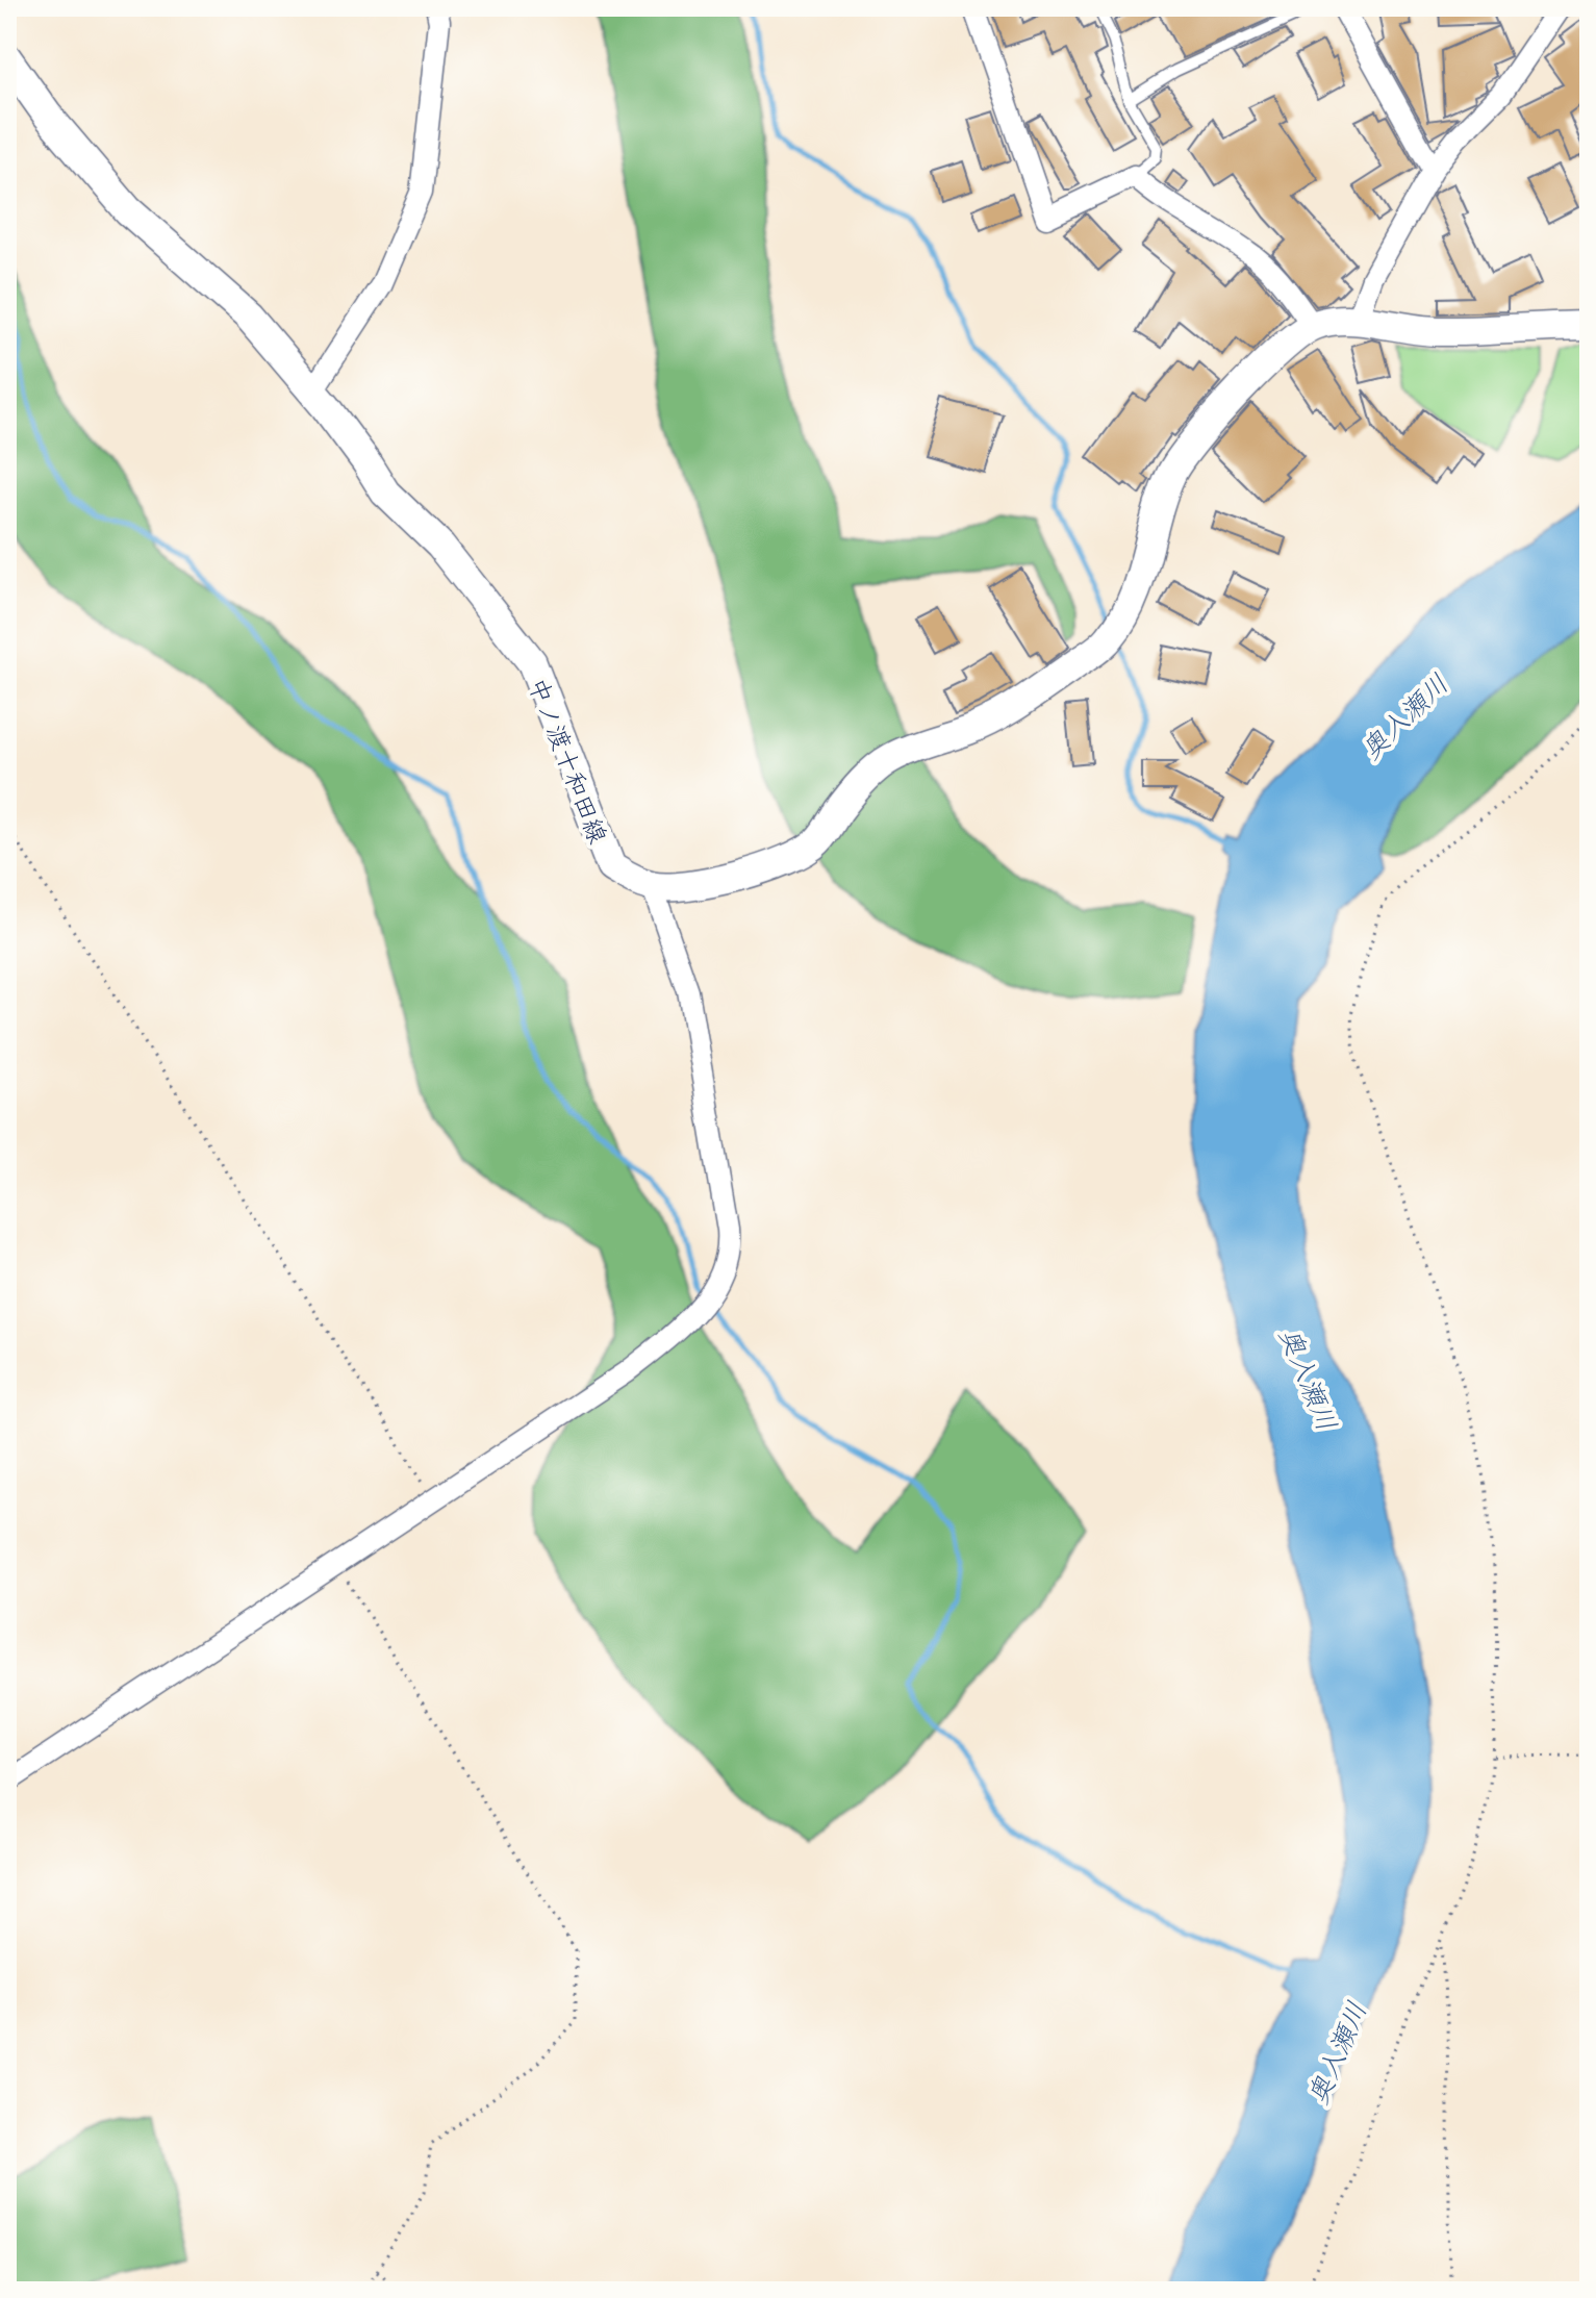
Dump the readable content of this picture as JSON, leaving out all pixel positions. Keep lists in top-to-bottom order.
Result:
{
  "streets": {
    "main road": ["中ノ渡十和田線"]
  },
  "water": ["奥入瀬川"]
}
